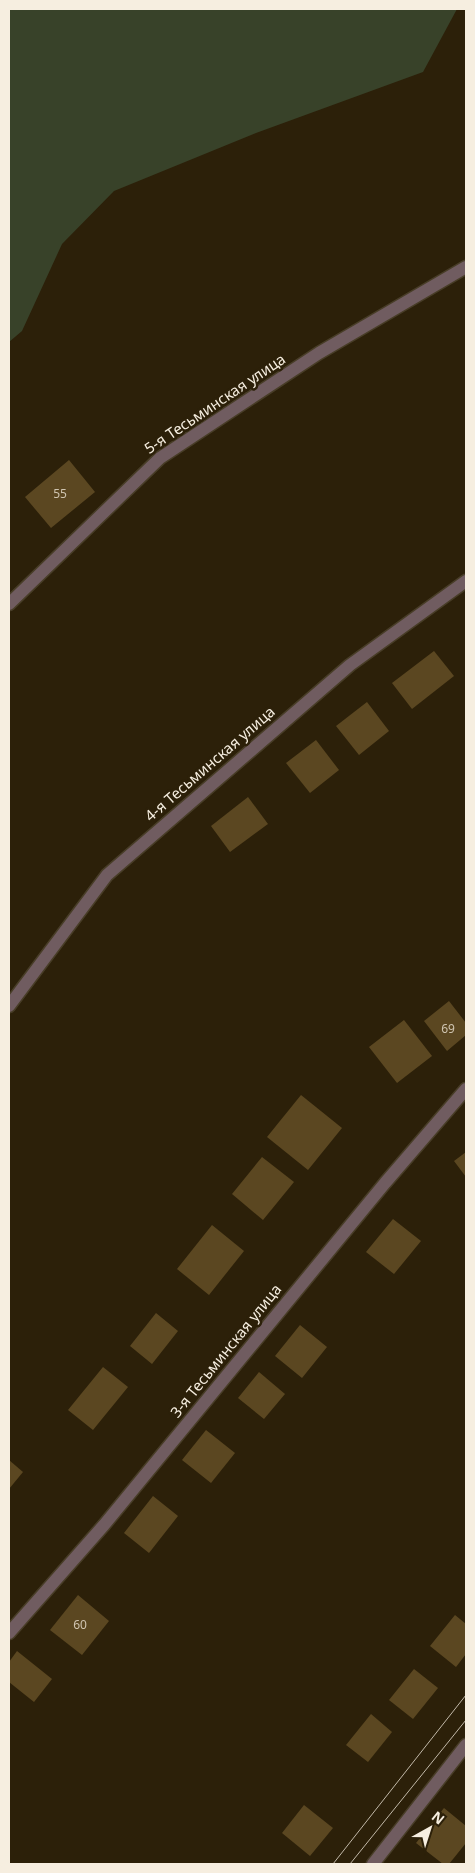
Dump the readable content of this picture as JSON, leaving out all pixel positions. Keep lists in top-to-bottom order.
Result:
{
  "streets": {
    "street": ["5-я Тесьминская улица", "4-я Тесьминская улица", "3-я Тесьминская улица"]
  },
  "house_numbers": ["55", "69", "60"],
  "north": "top right"
}
